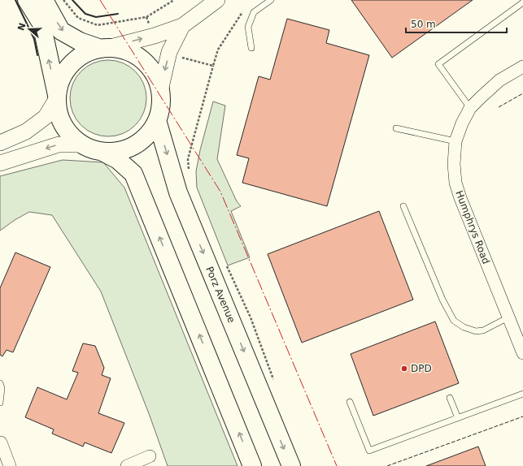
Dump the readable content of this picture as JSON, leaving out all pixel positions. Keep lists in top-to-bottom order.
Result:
{
  "streets": {
    "main road": ["Porz Avenue"],
    "street": ["Humphrys Road"]
  },
  "places": ["DPD"],
  "scale_bar": "50 m",
  "north": "left"
}
